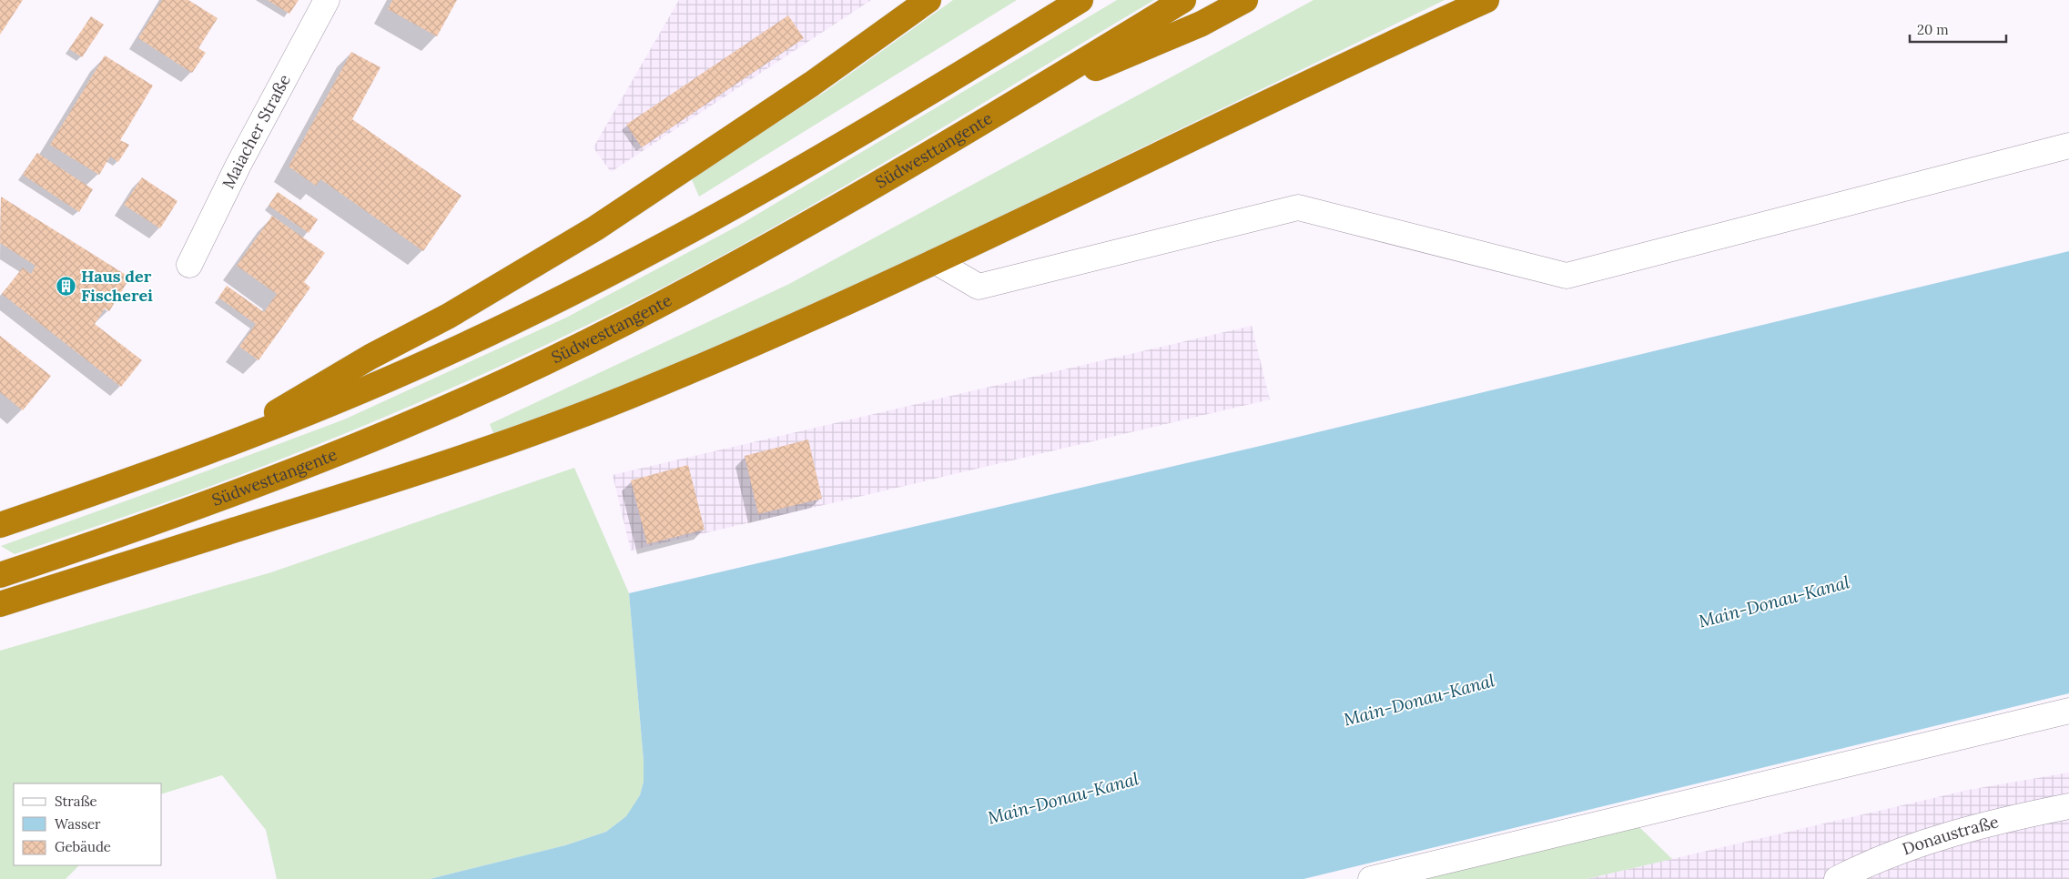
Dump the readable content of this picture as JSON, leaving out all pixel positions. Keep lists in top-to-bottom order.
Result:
{
  "streets": {
    "highway": ["Südwesttangente"],
    "street": ["Maiacher Straße", "Donaustraße"]
  },
  "water": ["Main-Donau-Kanal"],
  "places": {
    "building": ["Haus der Fischerei"]
  },
  "legend": ["Straße", "Wasser", "Gebäude"],
  "scale_bar": "20 m"
}
